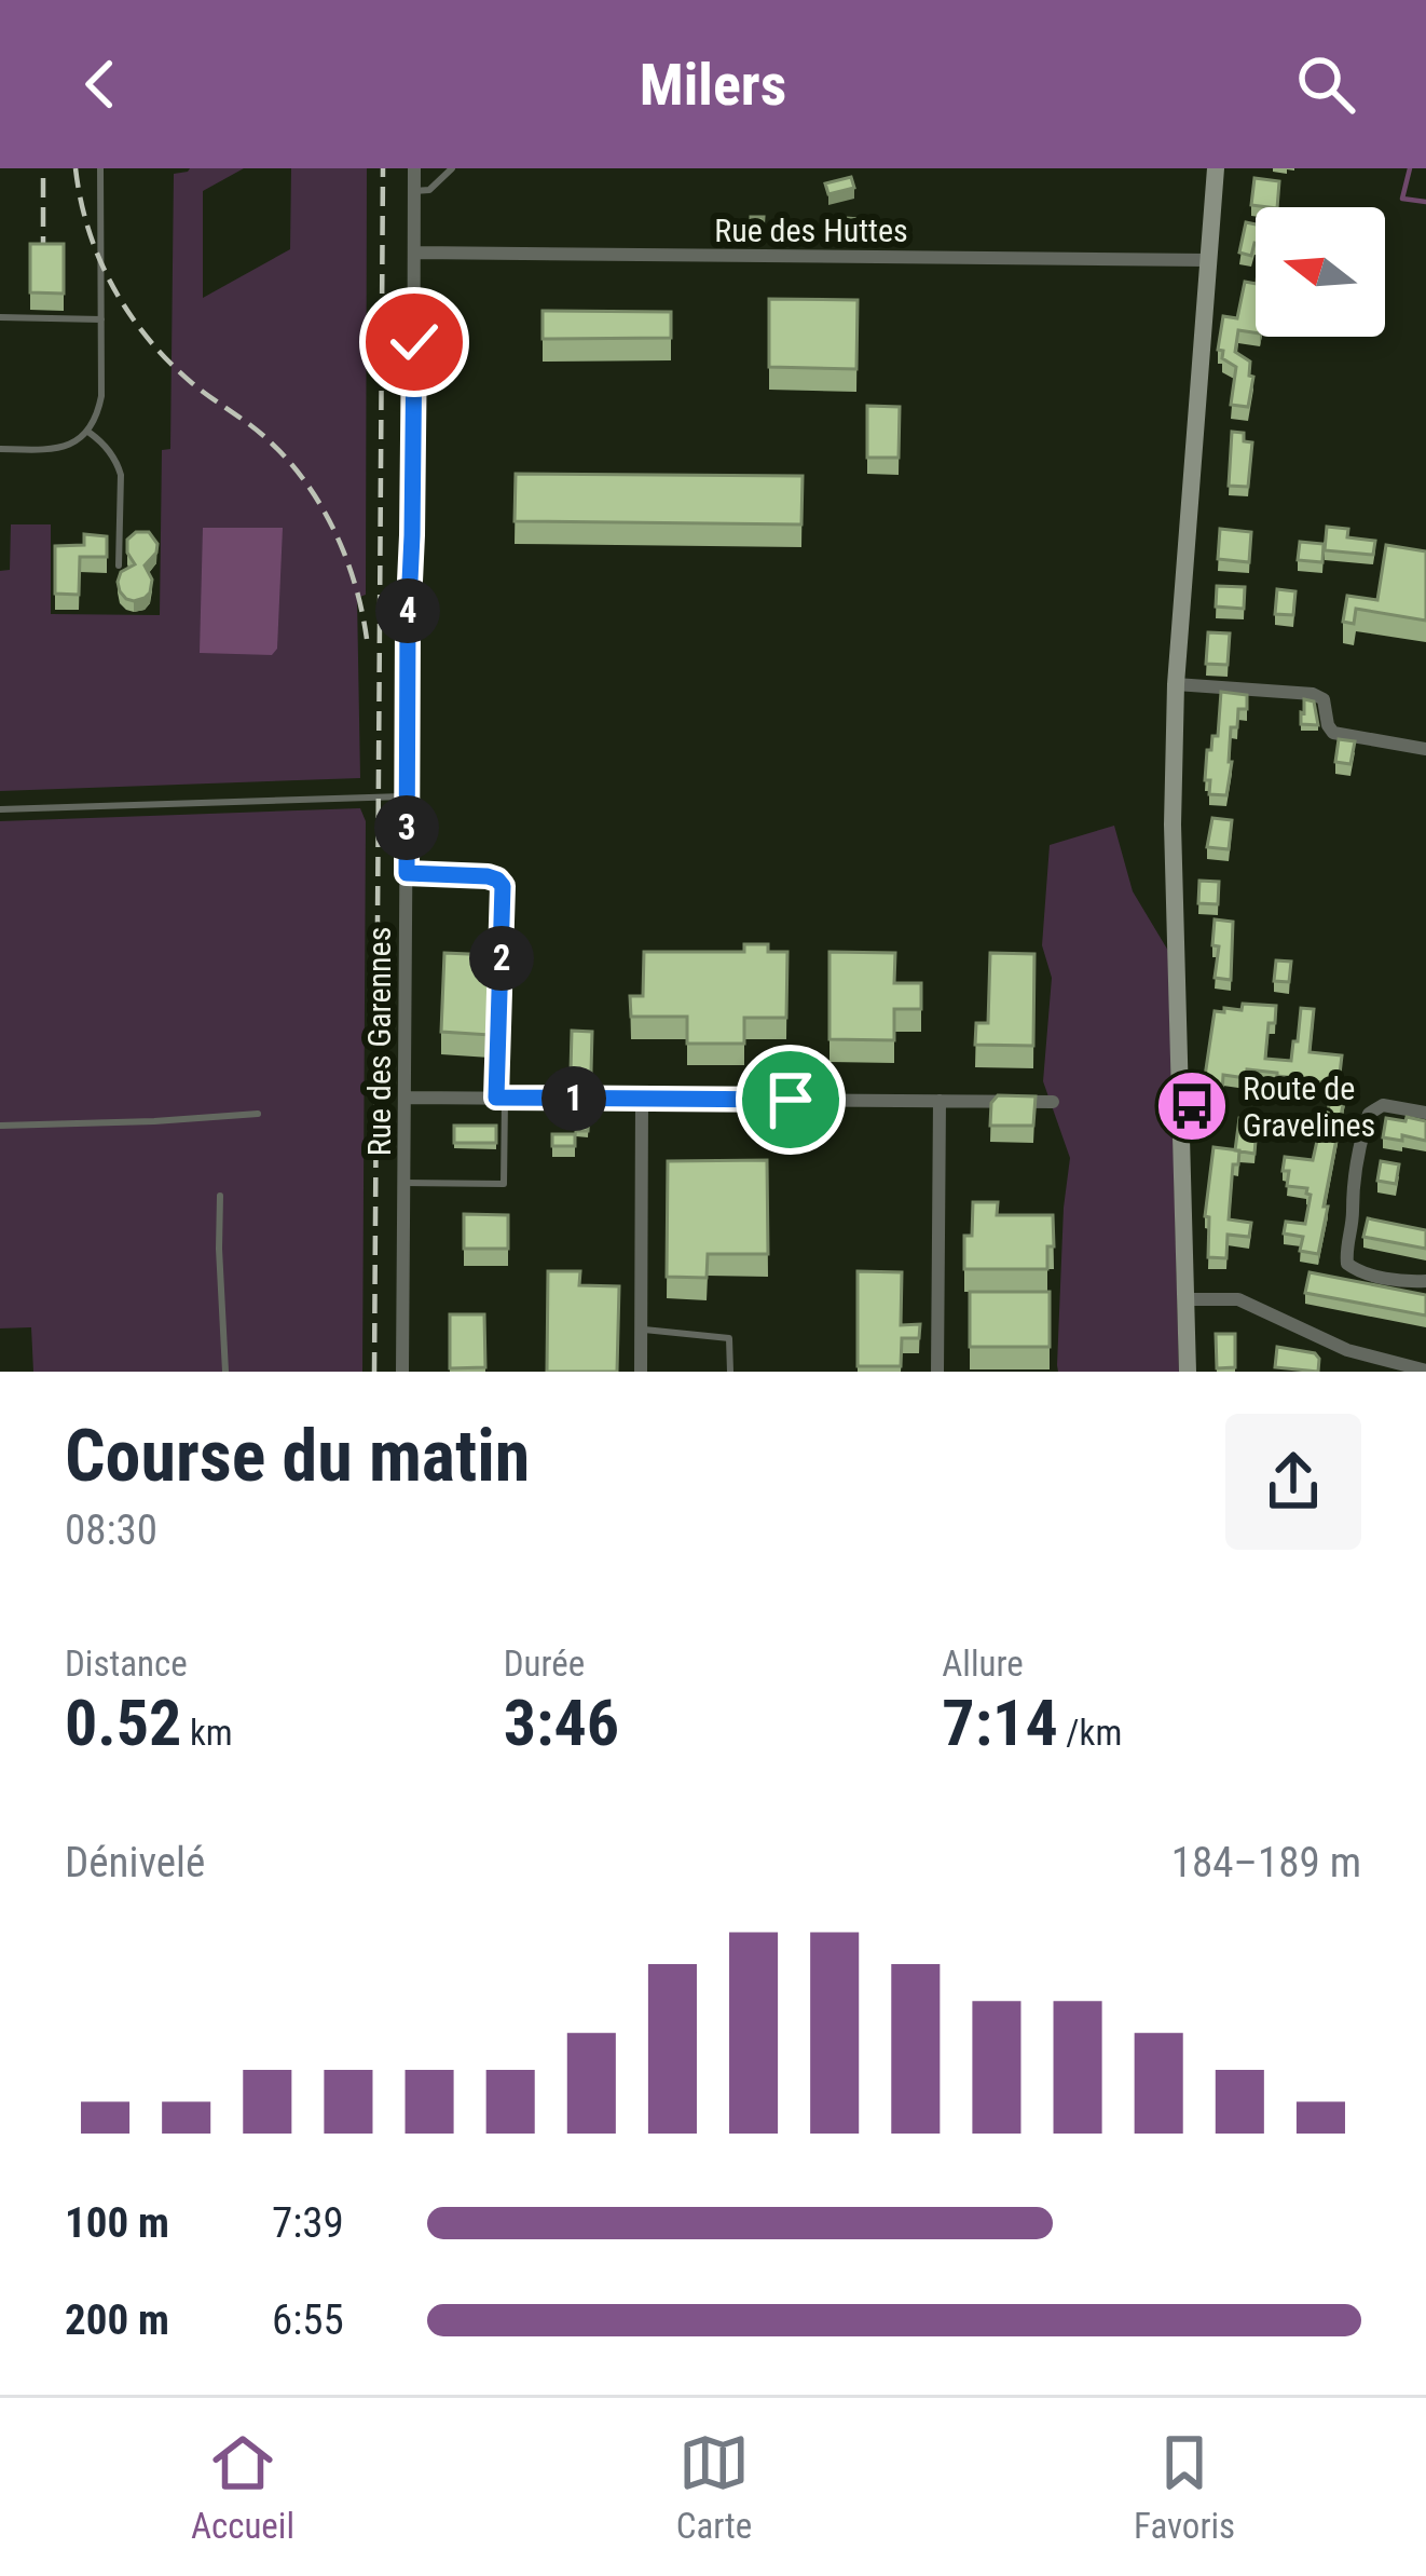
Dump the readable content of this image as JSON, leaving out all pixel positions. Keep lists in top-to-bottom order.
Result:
{
  "streets": {
    "street": ["Rue des Huttes", "Rue des Garennes"]
  },
  "crossings": [
    ["Rue des Huttes", "Rue des Garennes"]
  ],
  "places": {
    "bus stop": ["Route de Gravelines"]
  },
  "north": "left",
  "page": {
    "header": "Milers",
    "pins": [
      "4",
      "3",
      "2",
      "1"
    ],
    "heading": ["Course du matin", "08:30"],
    "stats": [
      ["Distance", "0.52 km"],
      ["Durée", "3:46"],
      ["Allure", "7:14 /km"]
    ],
    "chart": ["Dénivelé", "184–189 m"],
    "list": [
      {
        "name": "100 m",
        "note": "7:39"
      },
      {
        "name": "200 m",
        "note": "6:55"
      }
    ],
    "tabs": ["Accueil", "Carte", "Favoris"]
  }
}
